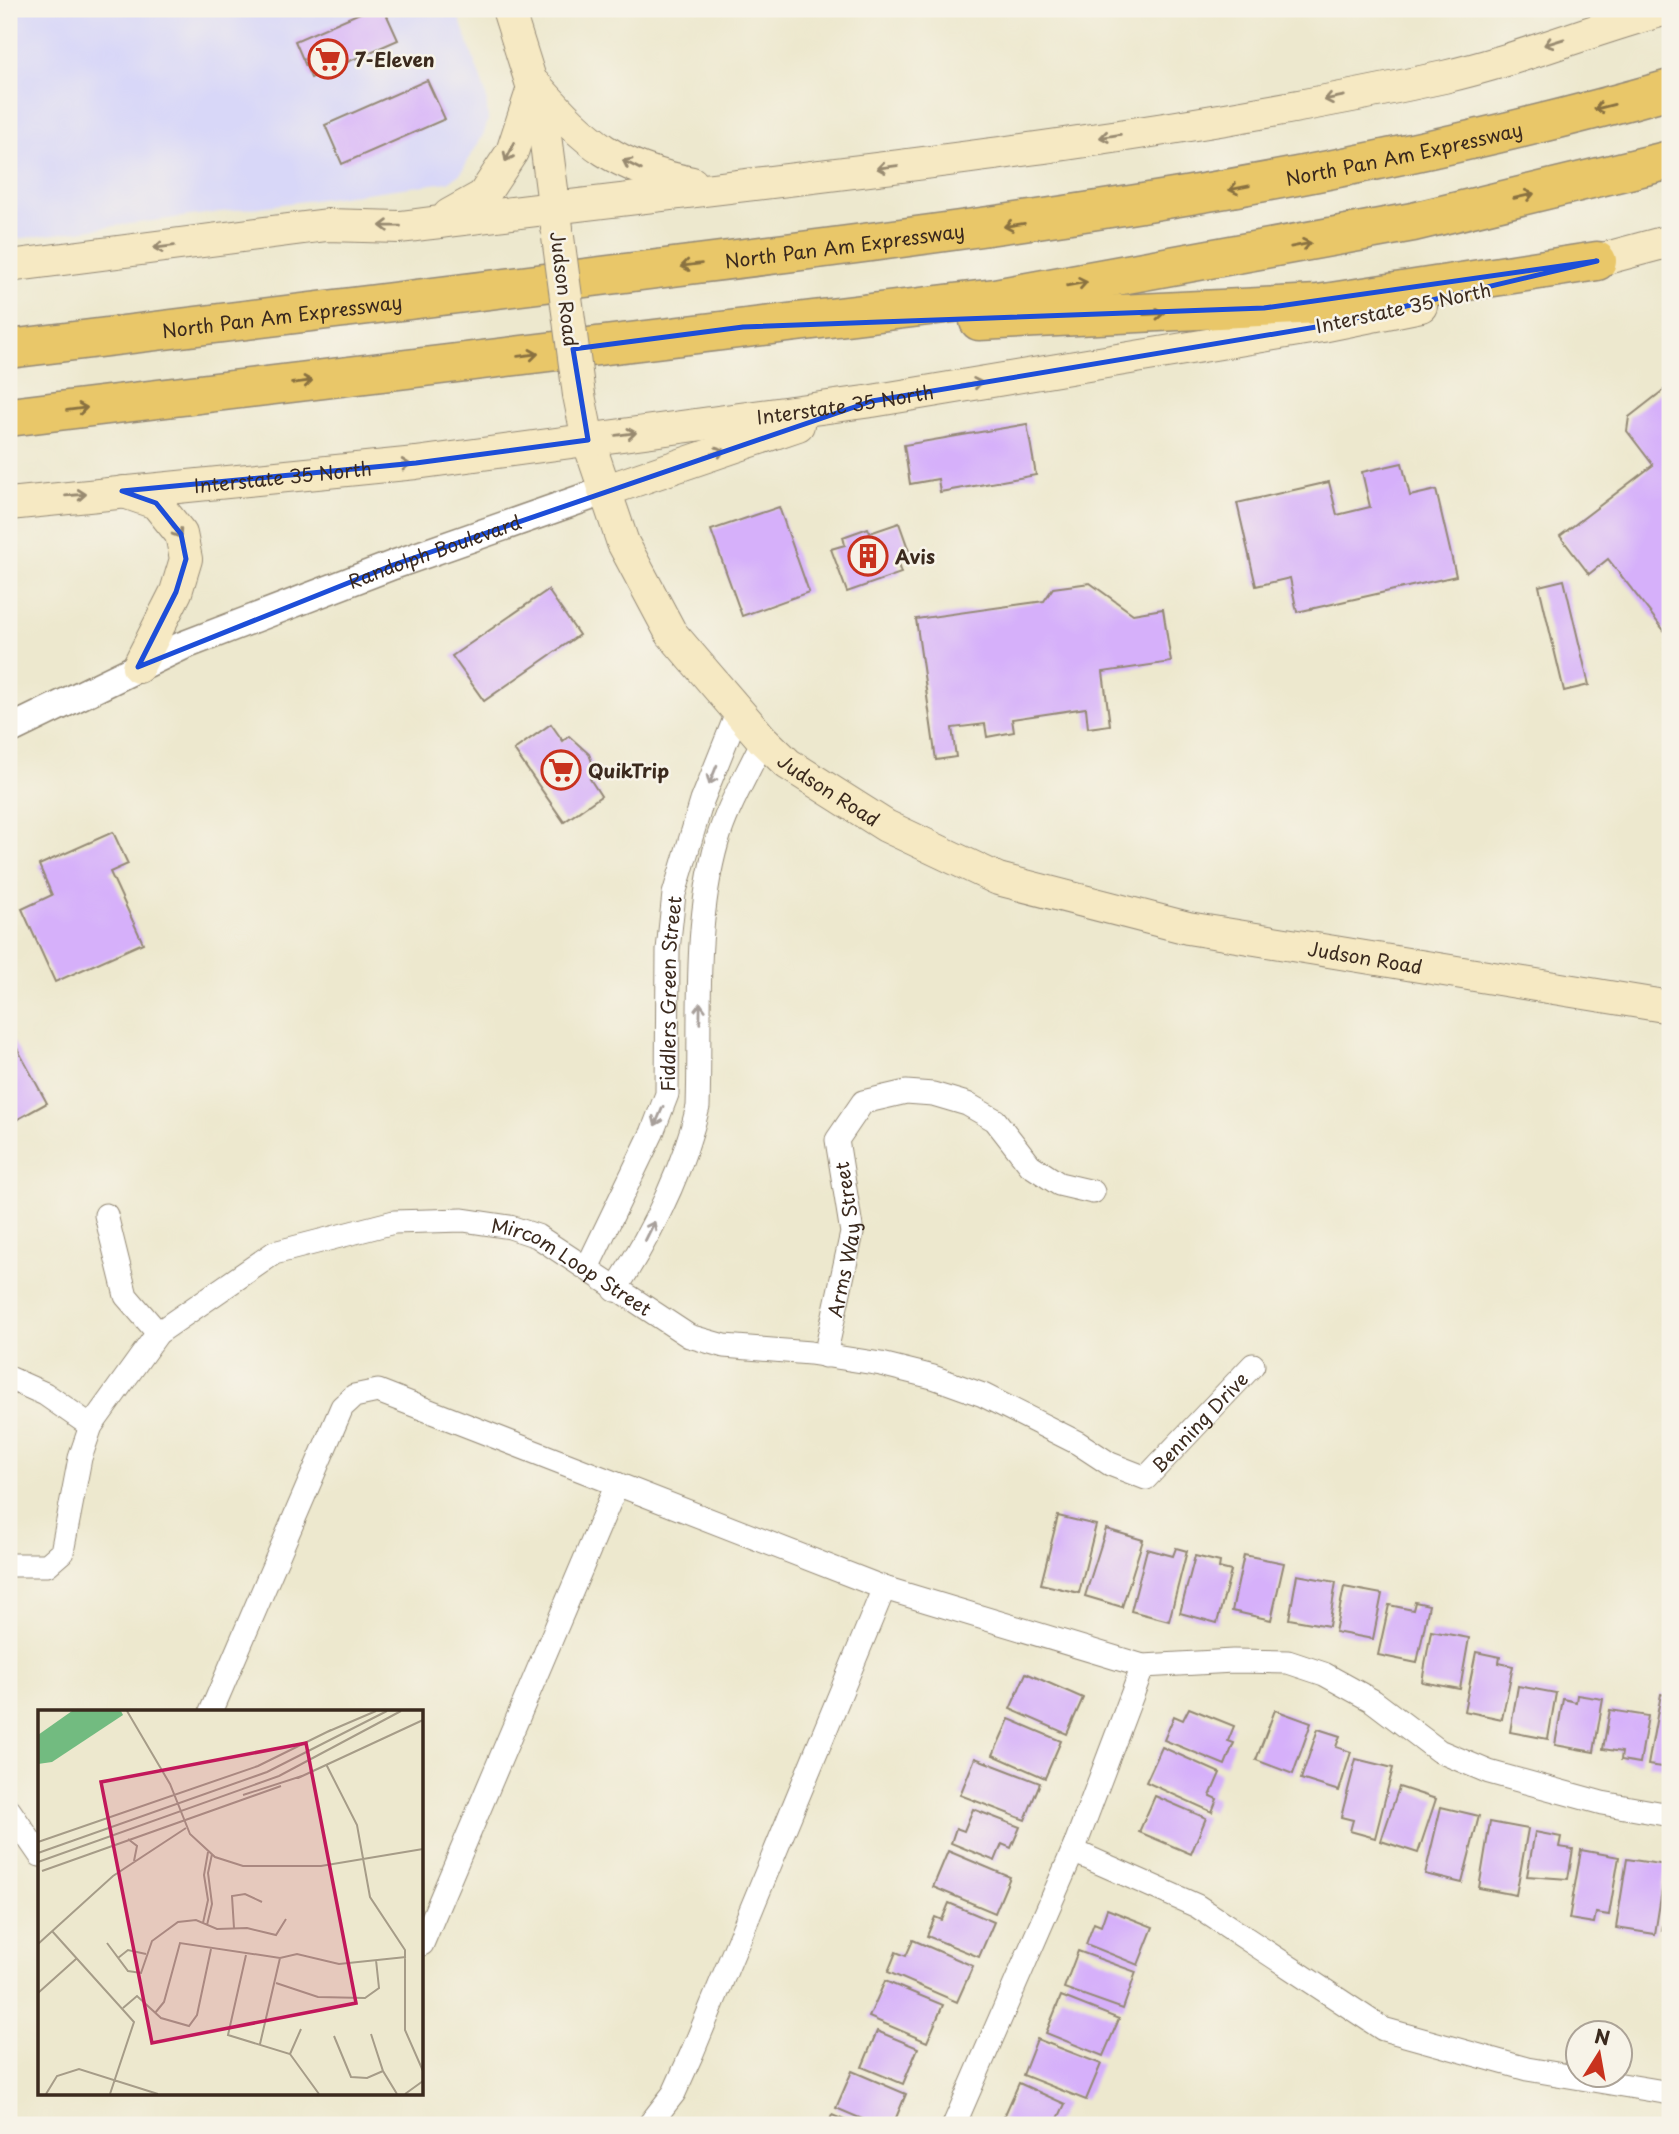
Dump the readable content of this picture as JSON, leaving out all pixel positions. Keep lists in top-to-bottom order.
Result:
{
  "streets": {
    "highway": ["North Pan Am Expressway"],
    "main road": ["Judson Road", "Interstate 35 North", "Randolph Boulevard"],
    "street": [
      "Fiddlers Green Street",
      "Arms Way Street",
      "Mircom Loop Street",
      "Benning Drive"
    ]
  },
  "crossings": [
    ["Judson Road", "Interstate 35 North"],
    ["Judson Road", "Randolph Boulevard"],
    ["Judson Road", "Fiddlers Green Street"],
    ["Interstate 35 North", "Randolph Boulevard"],
    ["Fiddlers Green Street", "Mircom Loop Street"],
    ["Arms Way Street", "Mircom Loop Street"],
    ["Mircom Loop Street", "Benning Drive"]
  ],
  "places": {
    "supermarket": ["7-Eleven", "QuikTrip"],
    "building": ["Avis"]
  },
  "north": "top"
}
